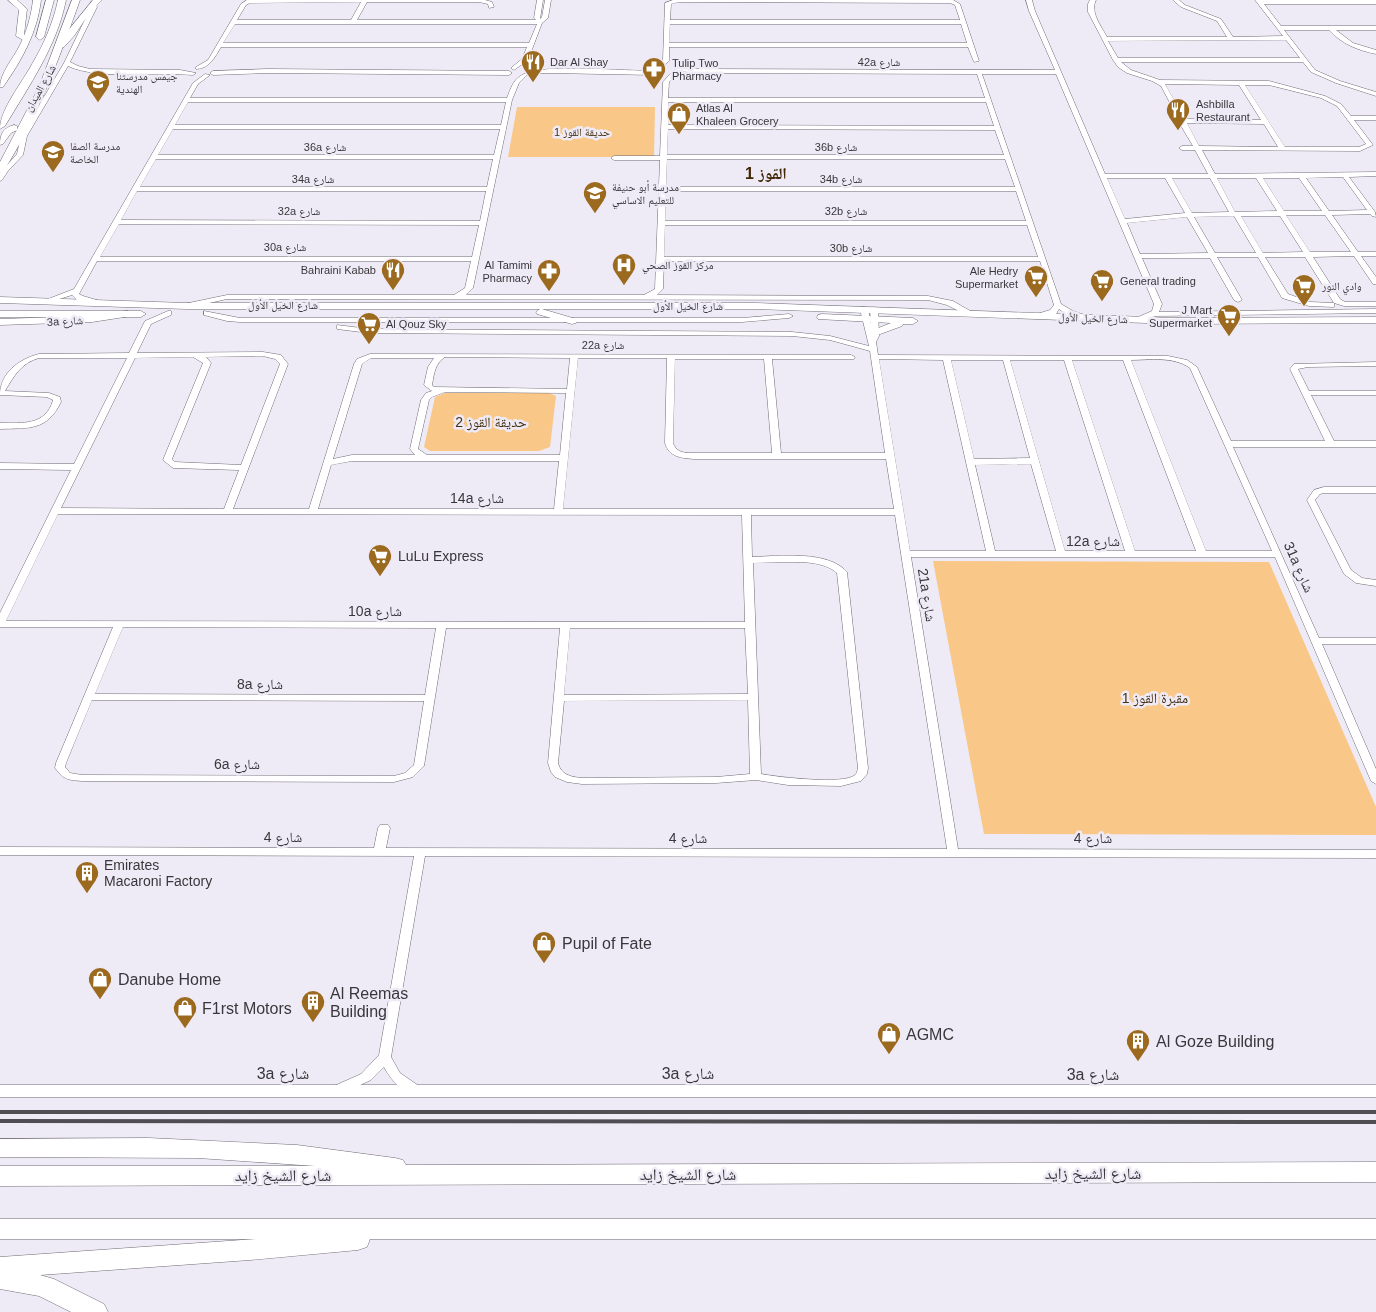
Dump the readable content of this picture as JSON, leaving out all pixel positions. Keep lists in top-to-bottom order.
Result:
{
  "streets": {
    "highway": ["شارع الشيخ زايد"],
    "main road": ["شارع الميدان", "شارع الخيل الأول"],
    "street": [
      "42a شارع",
      "36a شارع",
      "36b شارع",
      "34a شارع",
      "34b شارع",
      "32a شارع",
      "32b شارع",
      "30a شارع",
      "30b شارع",
      "3a شارع",
      "22a شارع",
      "14a شارع",
      "12a شارع",
      "31a شارع",
      "21a شارع",
      "10a شارع",
      "8a شارع",
      "6a شارع",
      "شارع 4"
    ]
  },
  "crossings": [
    ["شارع الخيل الأول", "3a شارع"],
    ["شارع الخيل الأول", "21a شارع"],
    ["14a شارع", "21a شارع"],
    ["12a شارع", "31a شارع"],
    ["12a شارع", "21a شارع"],
    ["21a شارع", "شارع 4"],
    ["8a شارع", "6a شارع"]
  ],
  "districts": ["القوز 1"],
  "parks": ["حديقة القوز 1", "حديقة القوز 2", "مقبرة القوز 1"],
  "places": {
    "restaurant": ["Dar Al Shay", "Ashbilla Restaurant", "Bahraini Kabab"],
    "pharmacy": ["Tulip Two Pharmacy", "Al Tamimi Pharmacy"],
    "school or university": ["جيمس مدرستنا الهندية", "مدرسة الصفا الخاصة", "مدرسة أبو حنيفة للتعليم الاساسي"],
    "shop": [
      "Atlas Al Khaleen Grocery",
      "Pupil of Fate",
      "Danube Home",
      "F1rst Motors",
      "AGMC"
    ],
    "hospital": ["مركز القوز الصحي"],
    "supermarket": [
      "Ale Hedry Supermarket",
      "General trading",
      "وادي النور",
      "J Mart Supermarket",
      "Al Qouz Sky",
      "LuLu Express"
    ],
    "building": ["Emirates Macaroni Factory", "Al Reemas Building", "Al Goze Building"]
  }
}
